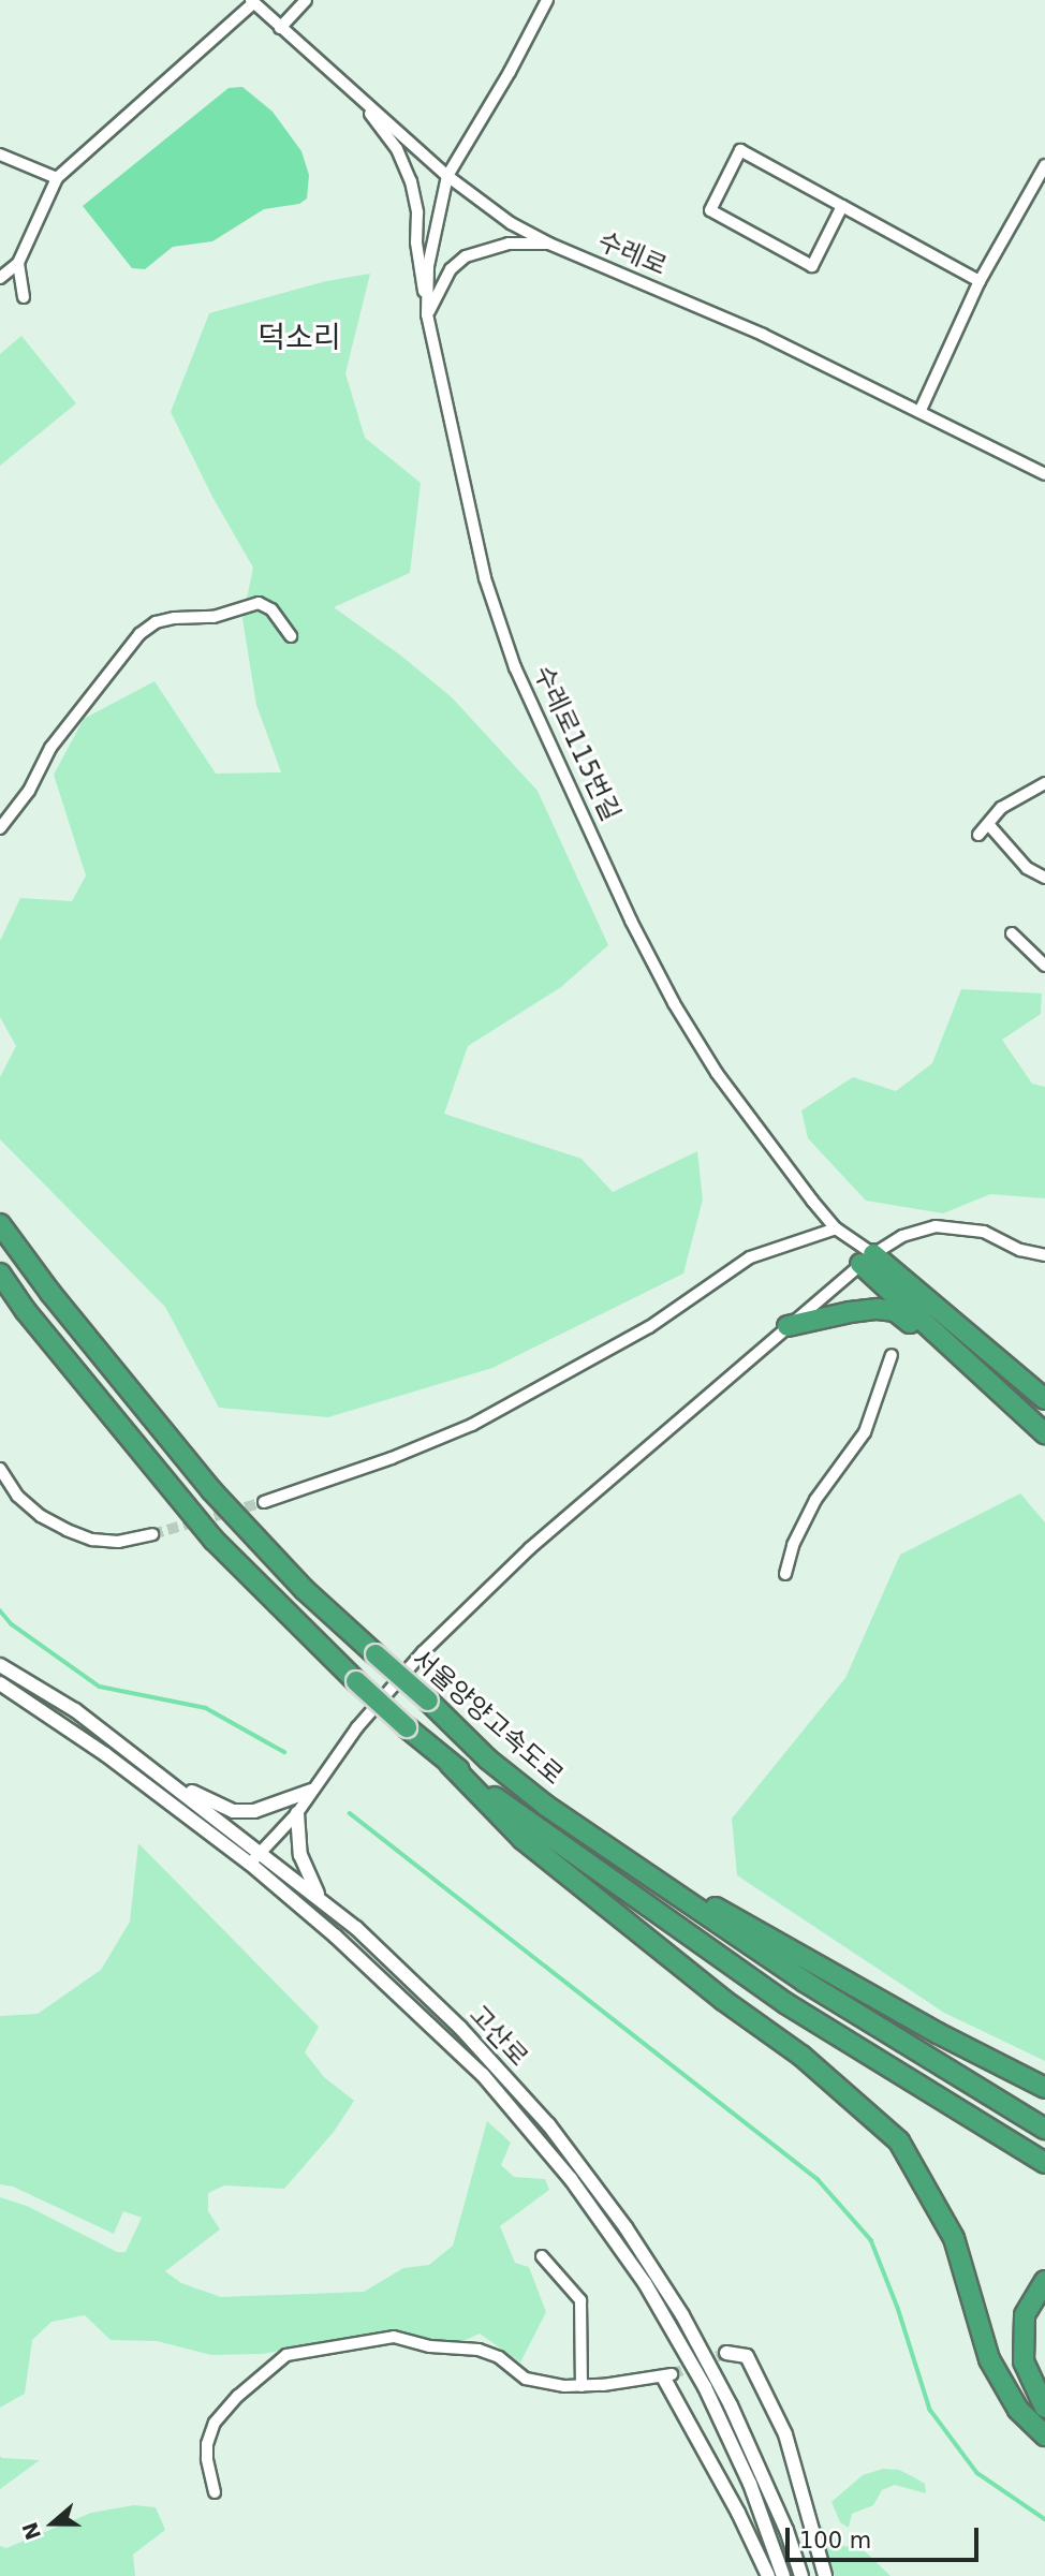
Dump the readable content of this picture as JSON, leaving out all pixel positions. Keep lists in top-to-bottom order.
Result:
{
  "streets": {
    "highway": ["서울양양고속도로"],
    "street": ["수레로", "수레로115번길", "고산로"]
  },
  "crossings": [
    ["수레로", "수레로115번길"]
  ],
  "districts": ["덕소리"],
  "scale_bar": "100 m",
  "north": "left"
}
